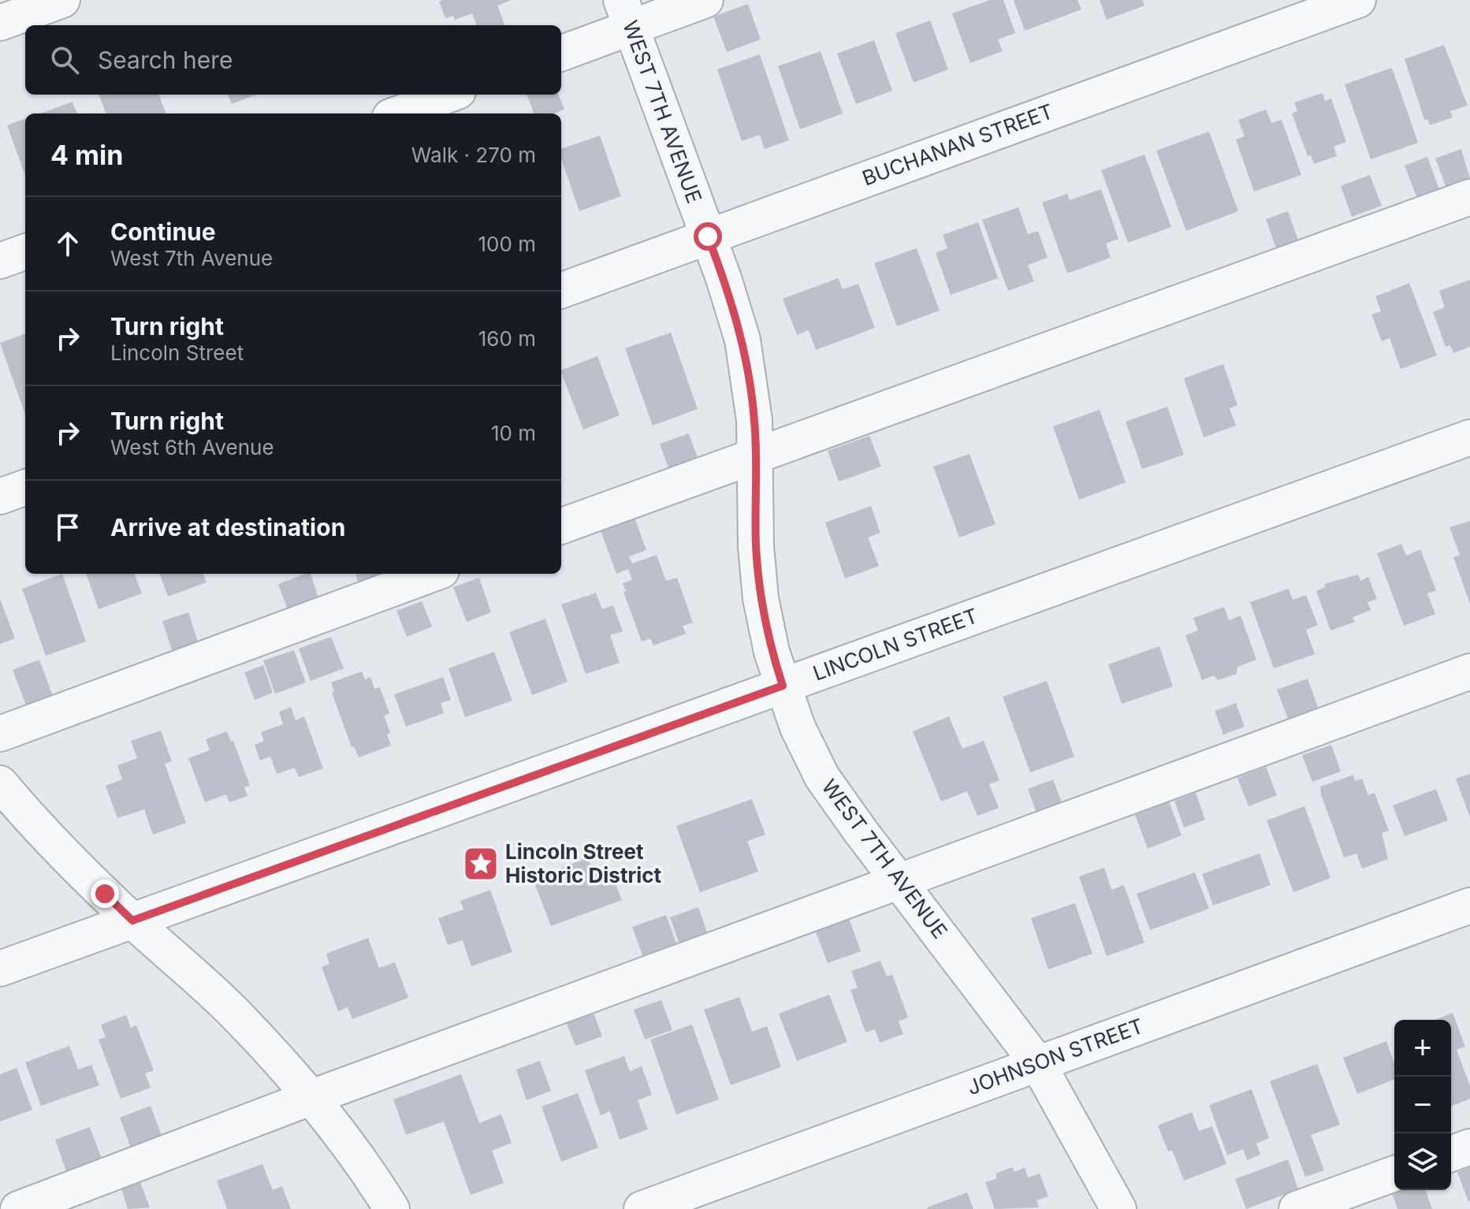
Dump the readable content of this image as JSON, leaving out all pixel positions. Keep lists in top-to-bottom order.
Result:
{
  "streets": {
    "street": [
      "WEST 7TH AVENUE",
      "BUCHANAN STREET",
      "LINCOLN STREET",
      "JOHNSON STREET"
    ]
  },
  "crossings": [
    ["WEST 7TH AVENUE", "BUCHANAN STREET"],
    ["WEST 7TH AVENUE", "LINCOLN STREET"],
    ["WEST 7TH AVENUE", "JOHNSON STREET"]
  ],
  "places": {
    "place": ["Lincoln Street Historic District"]
  },
  "page": {
    "search": "Search here",
    "heading": ["4 min", "Walk · 270 m"],
    "list": [
      ["Continue", "West 7th Avenue", "100 m"],
      ["Turn right", "Lincoln Street", "160 m"],
      ["Turn right", "West 6th Avenue", "10 m"],
      "Arrive at destination"
    ],
    "map_buttons": ["+", "−"]
  }
}
